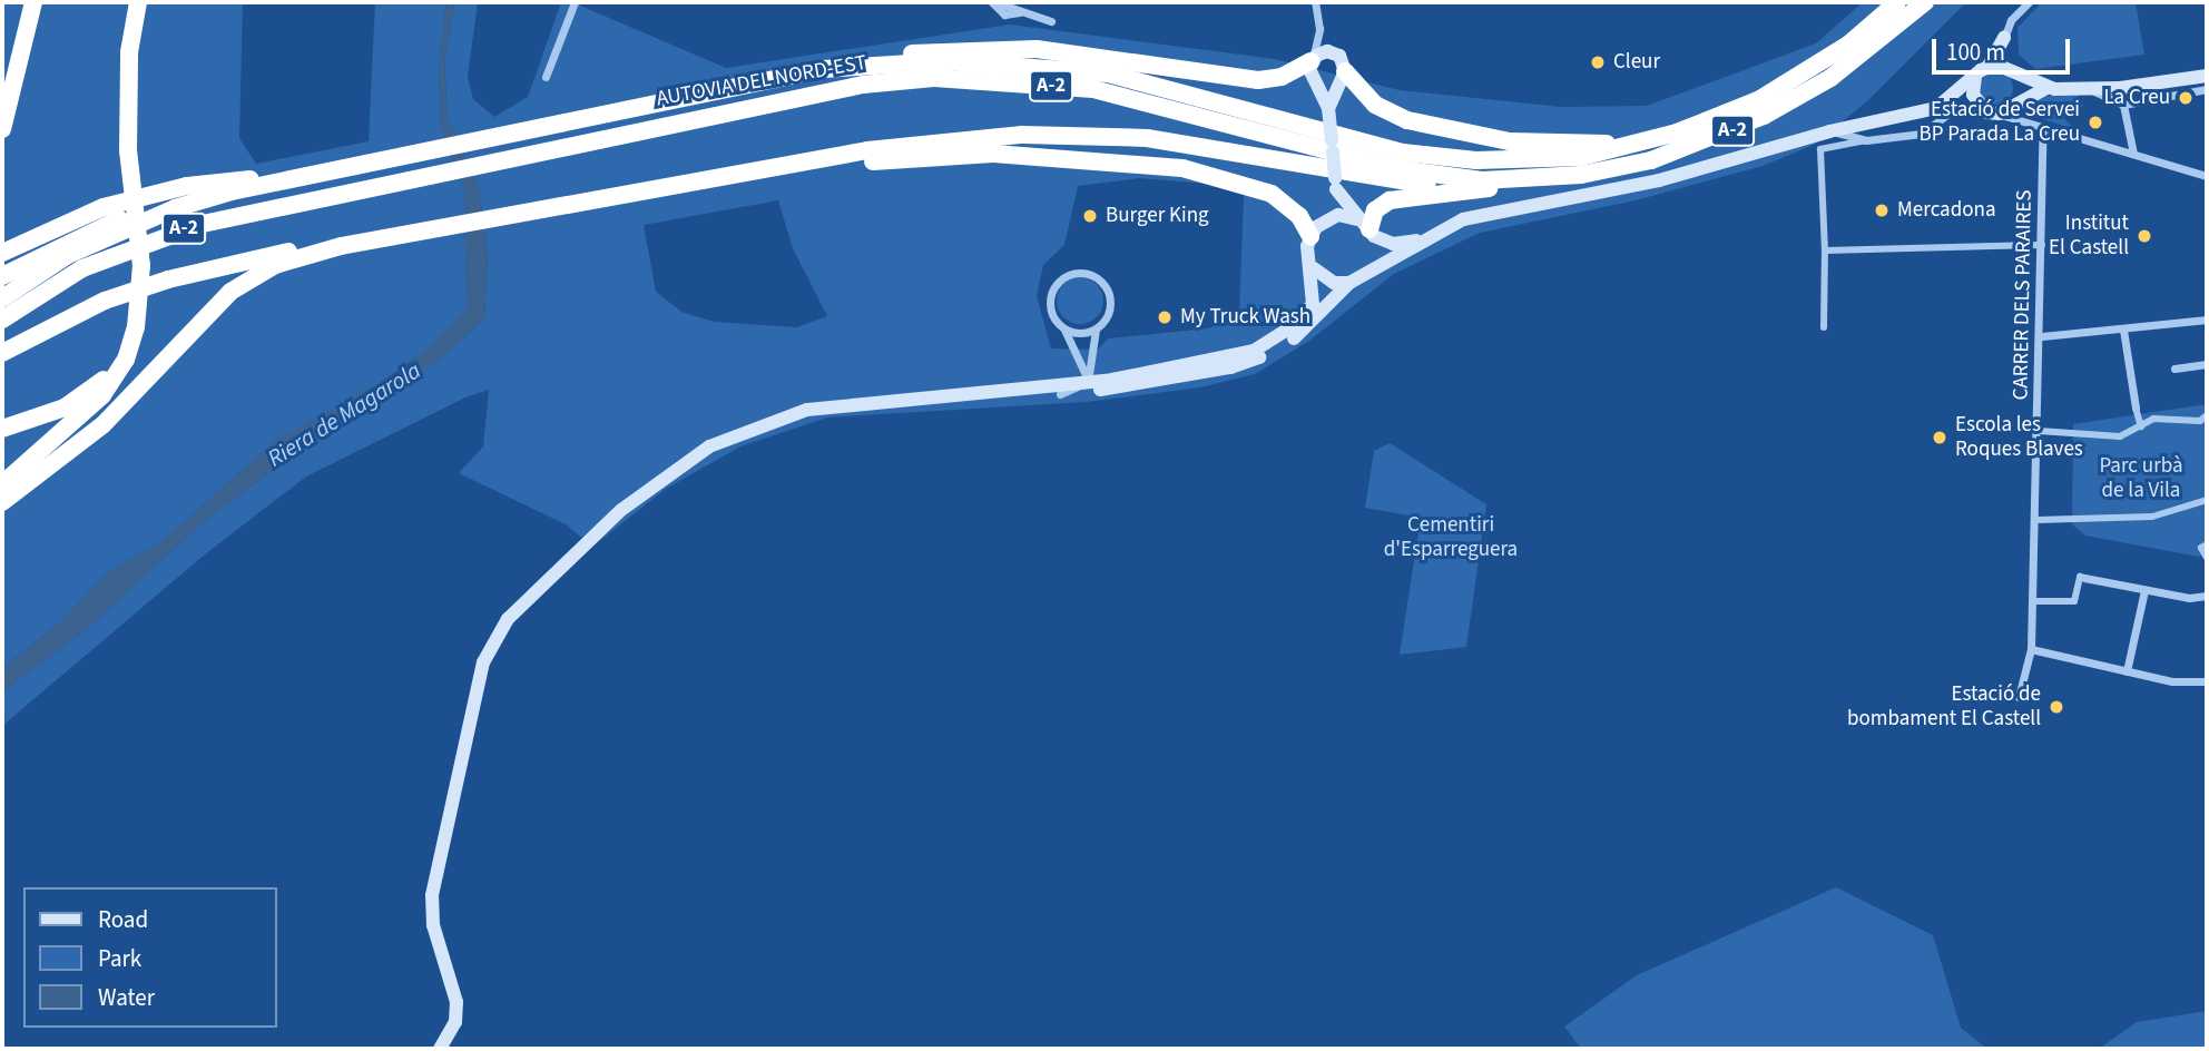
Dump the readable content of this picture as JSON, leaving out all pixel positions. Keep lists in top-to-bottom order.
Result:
{
  "streets": {
    "highway": ["AUTOVIA DEL NORD-EST", "A-2"],
    "street": ["CARRER DELS PARAIRES"]
  },
  "water": ["Riera de Magarola"],
  "parks": ["Parc urbà de la Vila", "Cementiri d'Esparreguera"],
  "places": [
    "Cleur",
    "La Creu",
    "Estació de Servei BP Parada La Creu",
    "Mercadona",
    "Burger King",
    "Institut El Castell",
    "My Truck Wash",
    "Escola les Roques Blaves",
    "Estació de bombament El Castell"
  ],
  "legend": ["Road", "Park", "Water"],
  "scale_bar": "100 m"
}
